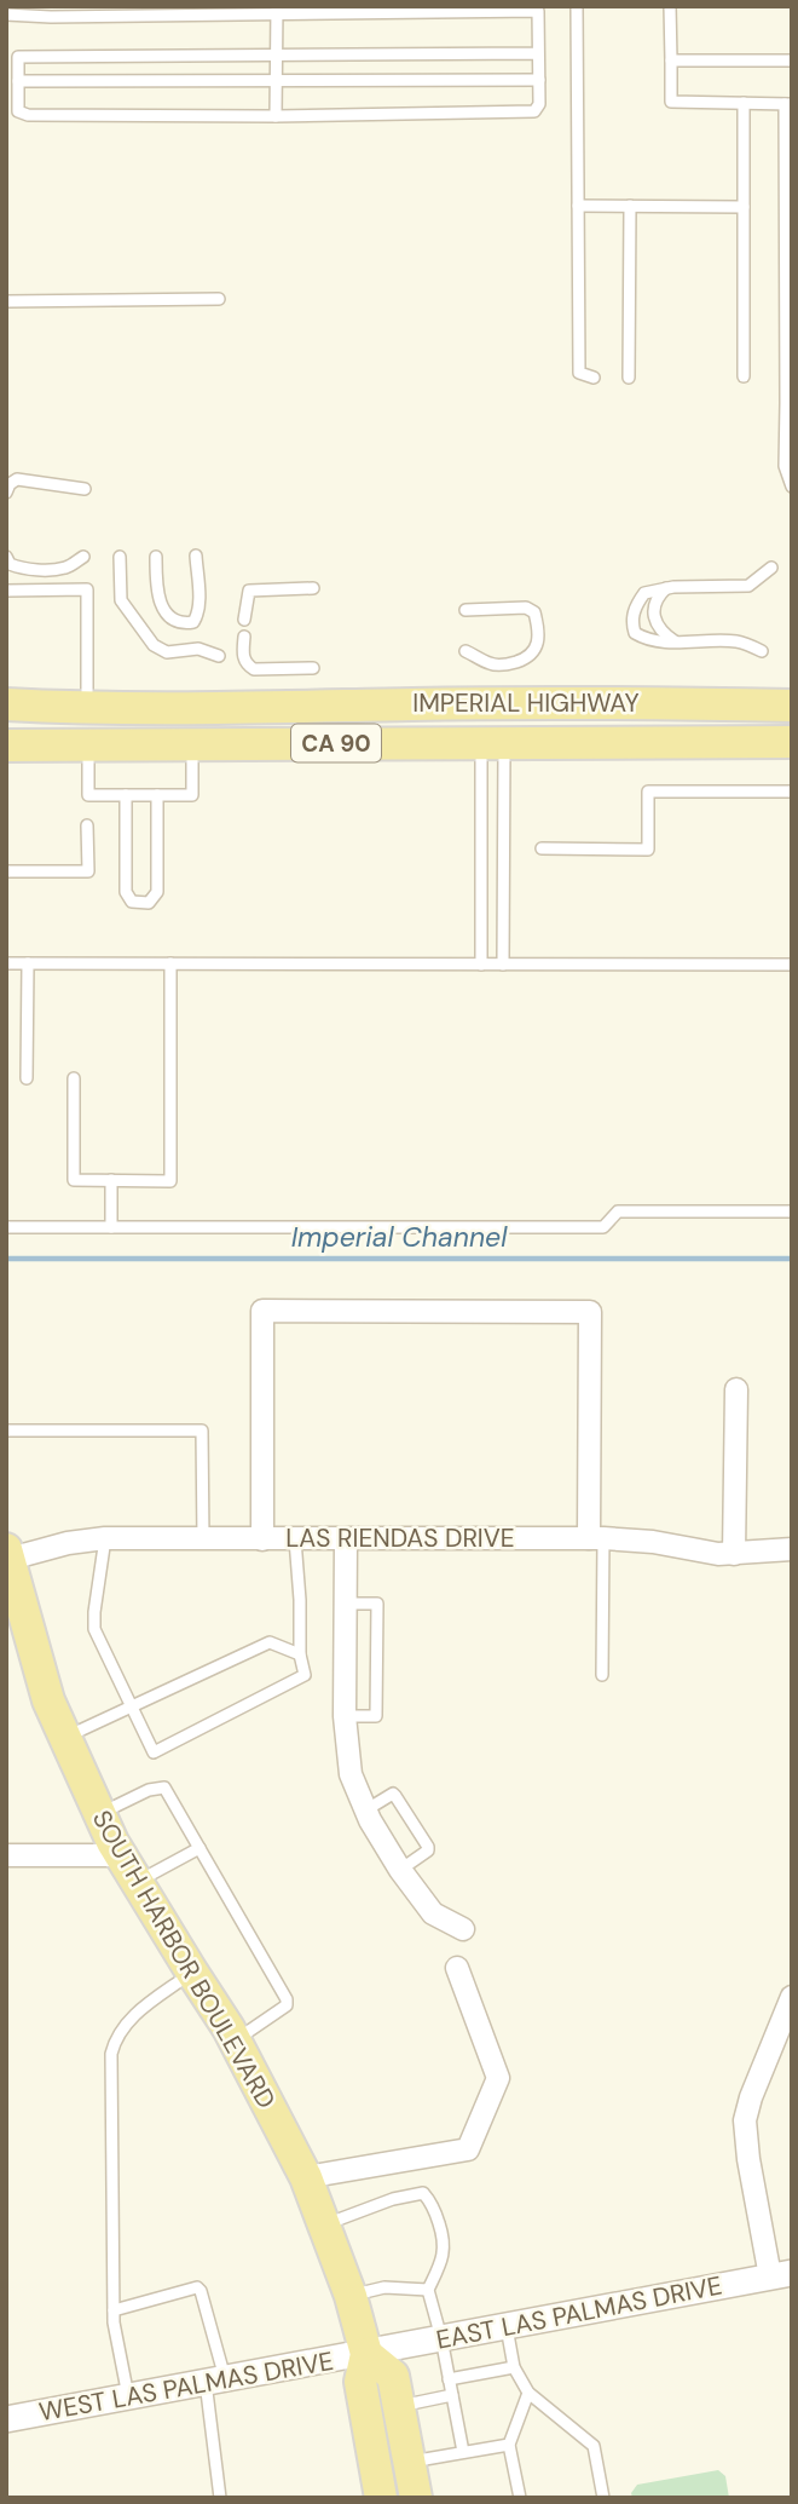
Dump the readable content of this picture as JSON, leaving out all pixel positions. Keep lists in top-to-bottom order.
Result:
{
  "streets": {
    "main road": ["IMPERIAL HIGHWAY", "CA 90", "SOUTH HARBOR BOULEVARD"],
    "street": ["LAS RIENDAS DRIVE", "EAST LAS PALMAS DRIVE", "WEST LAS PALMAS DRIVE"]
  },
  "crossings": [
    ["LAS RIENDAS DRIVE", "SOUTH HARBOR BOULEVARD"],
    ["SOUTH HARBOR BOULEVARD", "EAST LAS PALMAS DRIVE"],
    ["SOUTH HARBOR BOULEVARD", "WEST LAS PALMAS DRIVE"],
    ["EAST LAS PALMAS DRIVE", "WEST LAS PALMAS DRIVE"]
  ],
  "water": ["Imperial Channel"]
}
